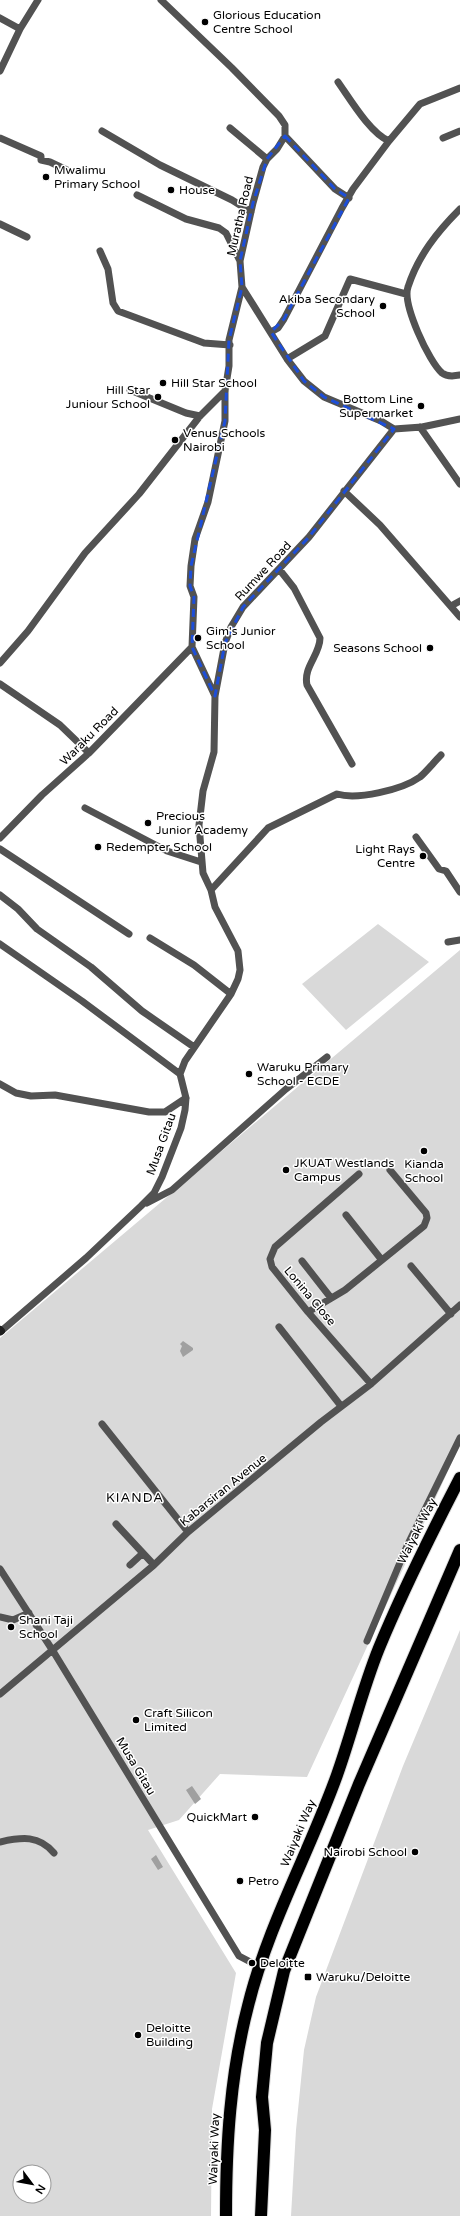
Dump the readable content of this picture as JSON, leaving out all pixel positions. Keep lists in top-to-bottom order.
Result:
{
  "streets": {
    "highway": ["Waiyaki Way"],
    "street": [
      "Muratha Road",
      "Rumwe Road",
      "Waraku Road",
      "Musa Gitau",
      "Lonina Close",
      "Kabarsiran Avenue"
    ]
  },
  "crossings": [
    ["Muratha Road", "Rumwe Road"],
    ["Musa Gitau", "Kabarsiran Avenue"],
    ["Musa Gitau", "Waiyaki Way"],
    ["Lonina Close", "Kabarsiran Avenue"]
  ],
  "districts": ["KIANDA"],
  "places": {
    "other": [
      "Glorious Education Centre School",
      "Mwalimu Primary School",
      "House",
      "Akiba Secondary School",
      "Hill Star School",
      "Hill Star Juniour School",
      "Bottom Line Supermarket",
      "Venus Schools Nairobi",
      "Gim's Junior School",
      "Seasons School",
      "Precious Junior Academy",
      "Redempter School",
      "Light Rays Centre",
      "Waruku Primary School - ECDE",
      "Kianda School",
      "JKUAT Westlands Campus",
      "Shani Taji School",
      "Craft Silicon Limited",
      "QuickMart",
      "Nairobi School",
      "Petro",
      "Deloitte",
      "Deloitte Building"
    ],
    "transit": ["Waruku/Deloitte"]
  },
  "north": "bottom right"
}
